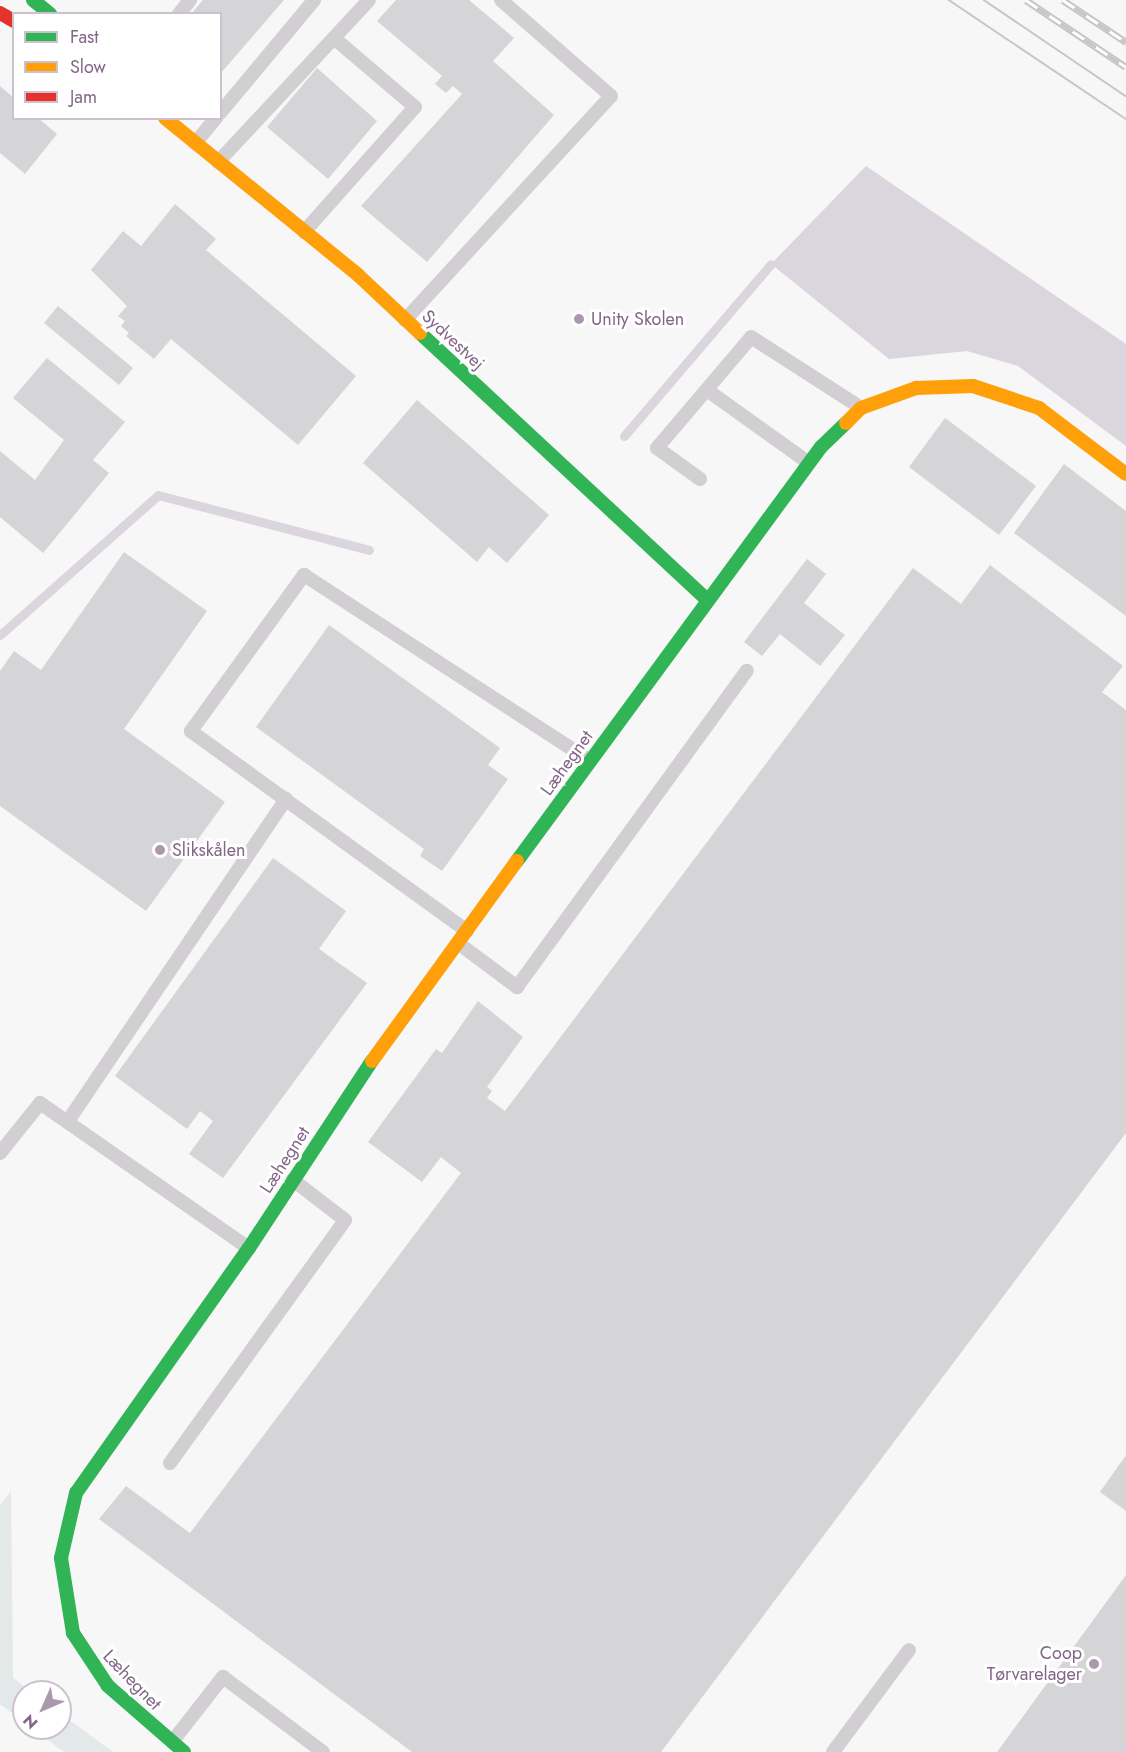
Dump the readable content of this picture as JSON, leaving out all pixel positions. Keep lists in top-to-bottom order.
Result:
{
  "streets": {
    "street": ["Sydvestvej", "Læhegnet"]
  },
  "crossings": [
    ["Sydvestvej", "Læhegnet"]
  ],
  "places": ["Unity Skolen", "Slikskålen", "Coop Tørvarelager"],
  "legend": ["Fast", "Slow", "Jam"],
  "north": "bottom left"
}
